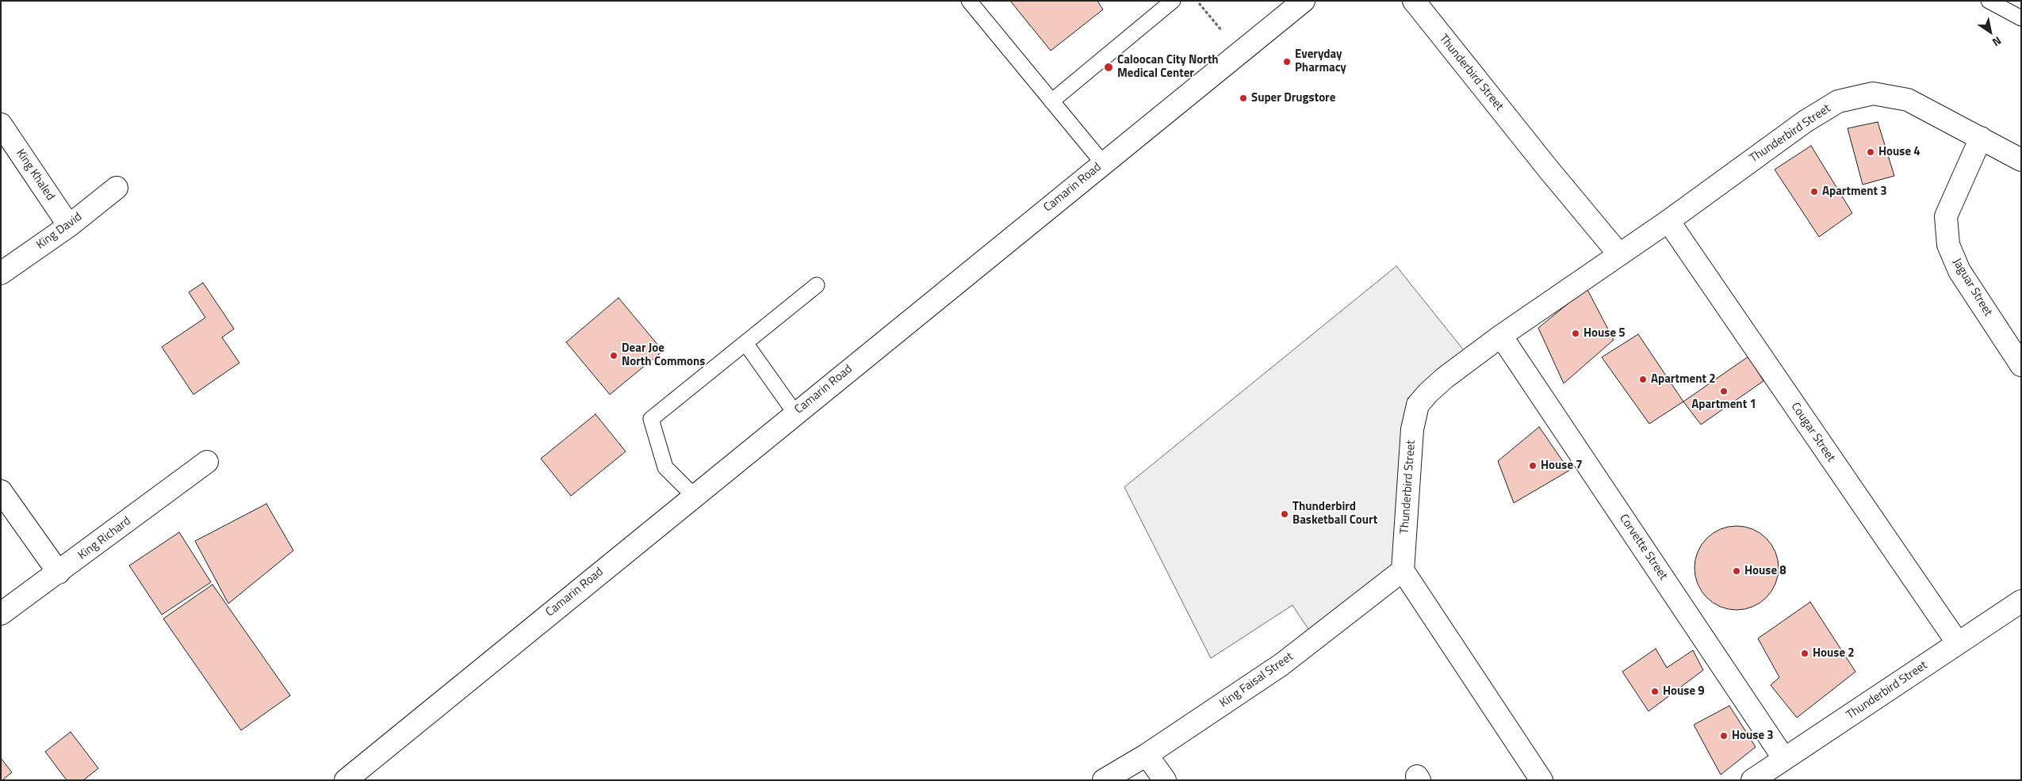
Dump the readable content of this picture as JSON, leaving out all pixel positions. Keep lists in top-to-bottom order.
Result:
{
  "streets": {
    "street": [
      "Thunderbird Street",
      "King Khaled",
      "Camarin Road",
      "King David",
      "Jaguar Street",
      "Cougar Street",
      "King Richard",
      "Corvette Street",
      "King Faisal Street"
    ]
  },
  "crossings": [
    ["Thunderbird Street", "Jaguar Street"],
    ["Thunderbird Street", "Cougar Street"],
    ["Thunderbird Street", "Corvette Street"],
    ["Thunderbird Street", "King Faisal Street"],
    ["King Khaled", "King David"]
  ],
  "places": [
    "Everyday Pharmacy",
    "Caloocan City North Medical Center",
    "Super Drugstore",
    "House 4",
    "Apartment 3",
    "House 5",
    "Dear Joe North Commons",
    "Apartment 2",
    "Apartment 1",
    "House 7",
    "Thunderbird Basketball Court",
    "House 8",
    "House 2",
    "House 9",
    "House 3"
  ],
  "north": "bottom right"
}
